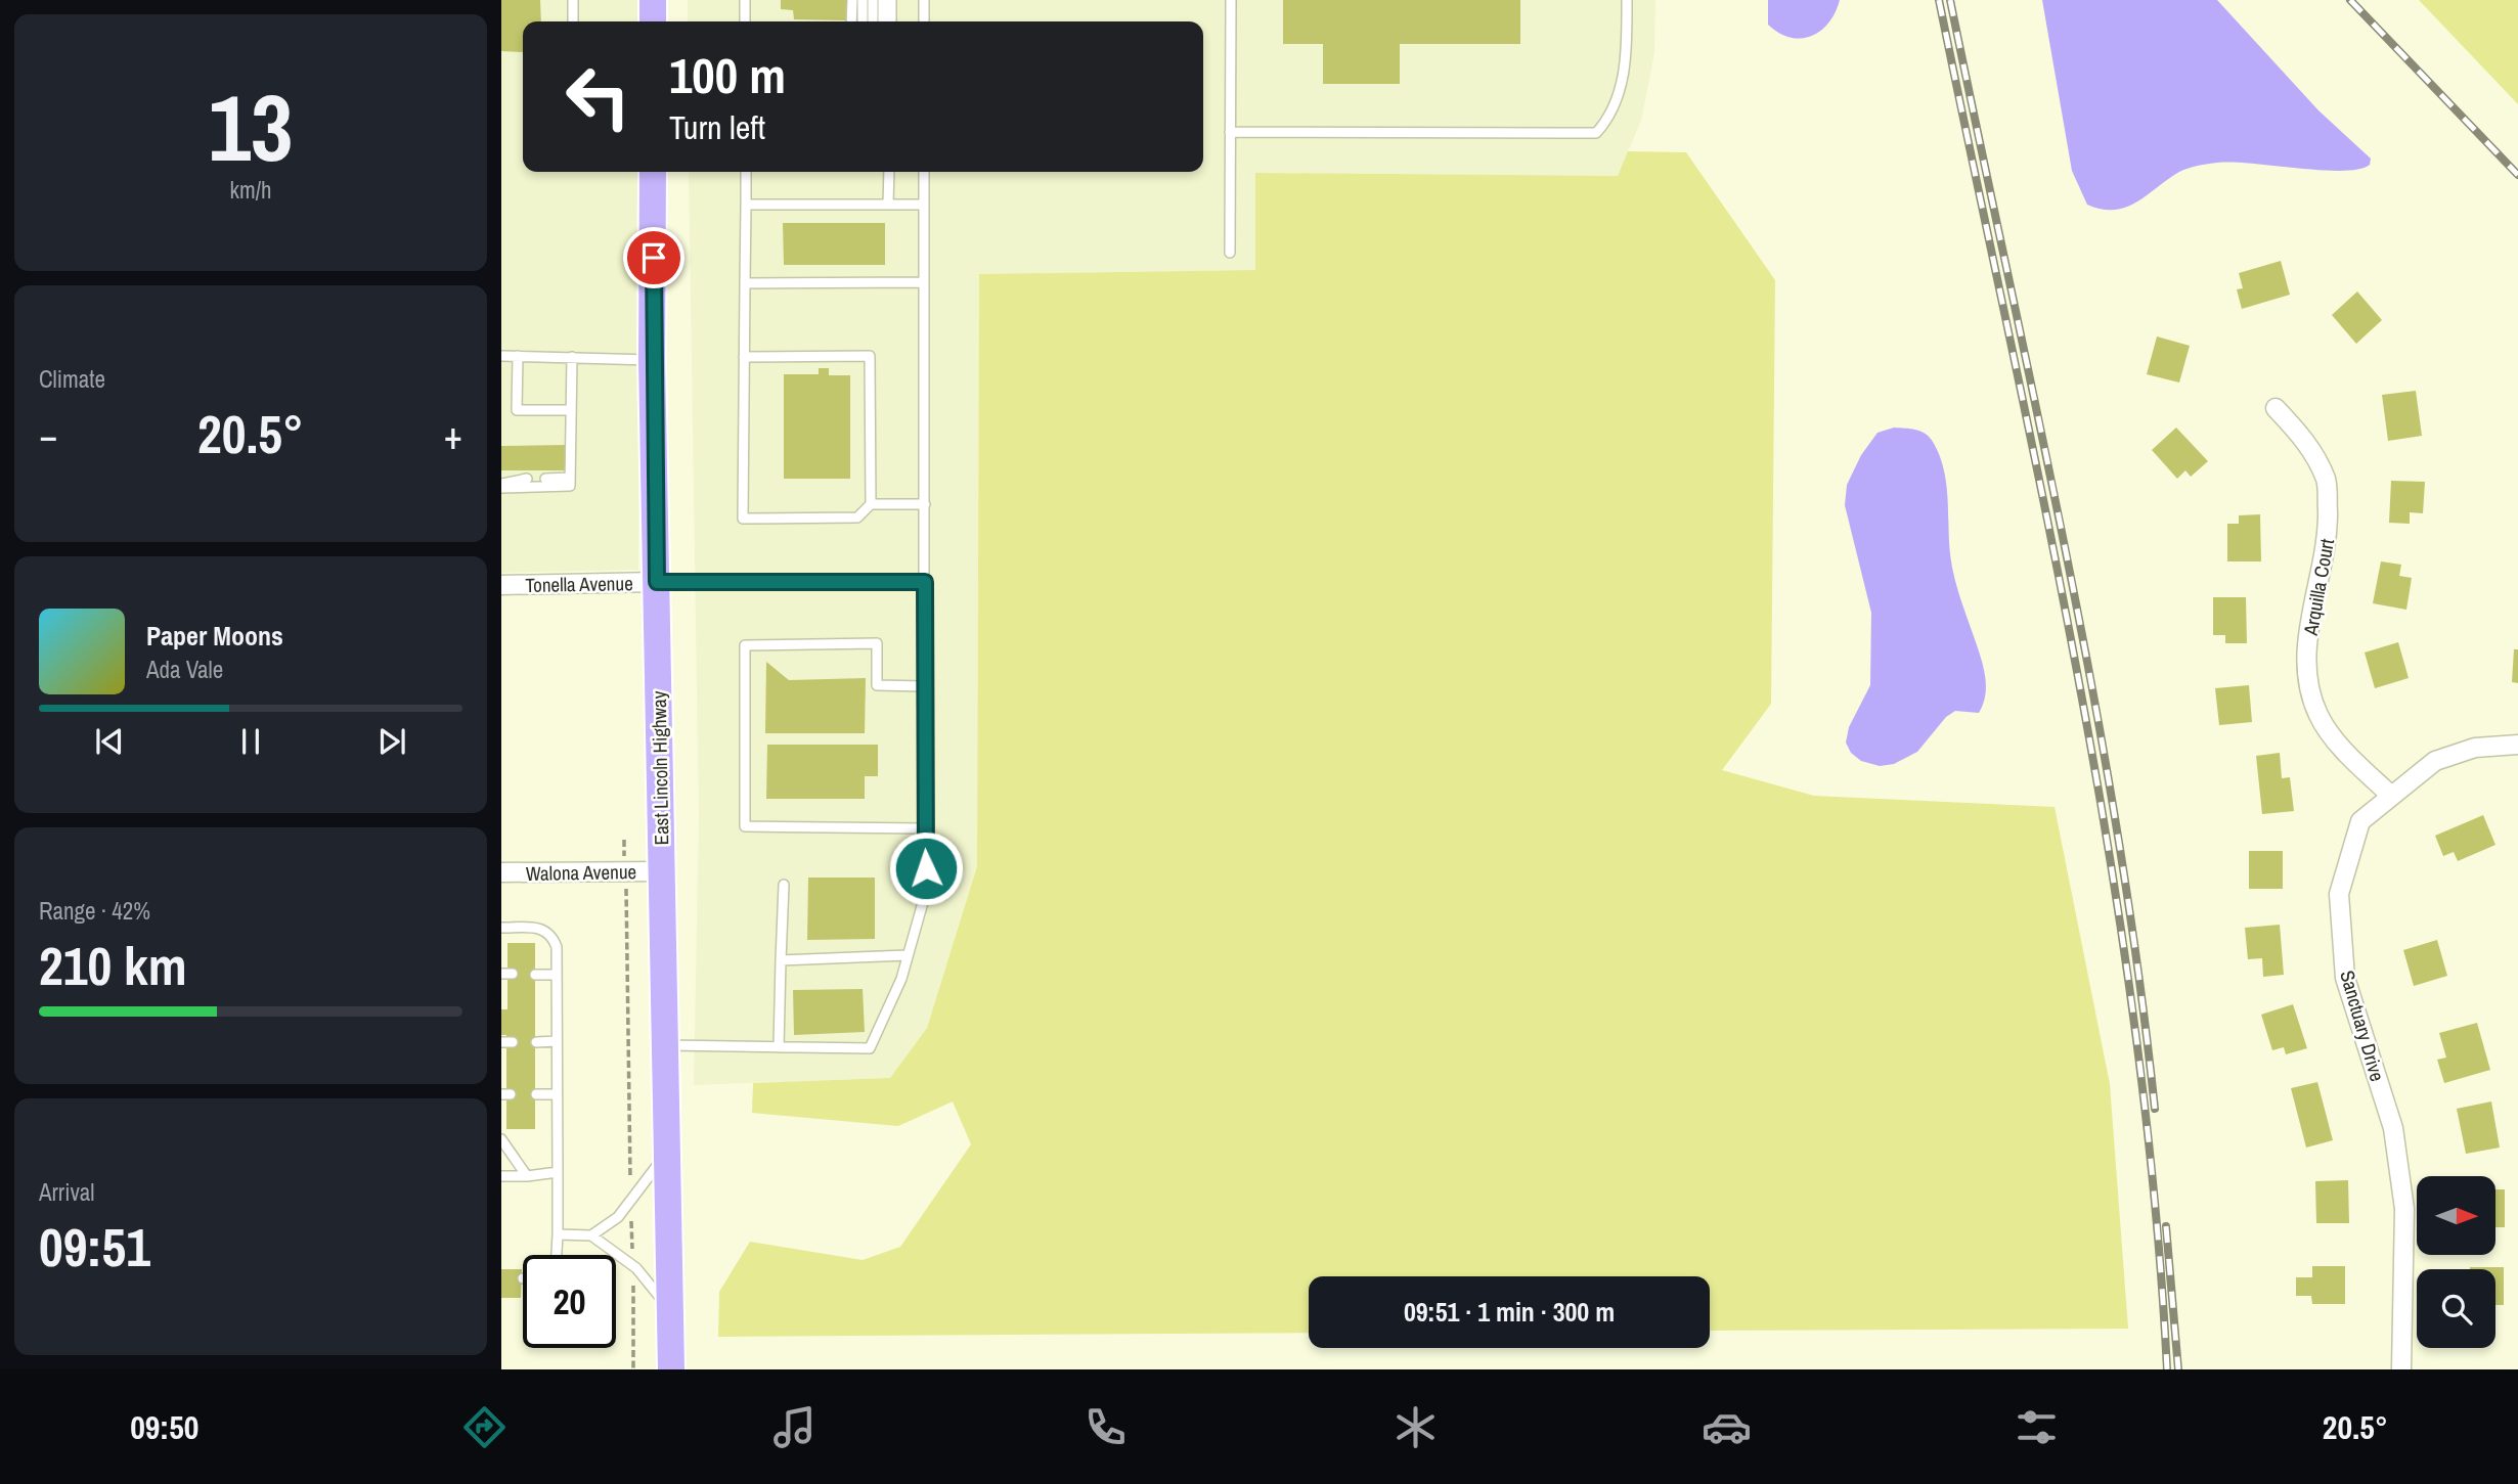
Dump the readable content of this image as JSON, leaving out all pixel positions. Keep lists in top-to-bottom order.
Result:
{
  "streets": {
    "main road": ["East Lincoln Highway"],
    "street": [
      "Tonella Avenue",
      "Arquilla Court",
      "Walona Avenue",
      "Sanctuary Drive"
    ]
  },
  "crossings": [
    ["Tonella Avenue", "East Lincoln Highway"],
    ["Arquilla Court", "Sanctuary Drive"],
    ["East Lincoln Highway", "Walona Avenue"]
  ],
  "north": "right",
  "page": {
    "tile": [
      ["13", "km/h"],
      "Climate",
      ["Range · 42%", "210 km"],
      ["Arrival", "09:51"]
    ],
    "turn": ["100 m", "Turn left"],
    "heat": ["−", "20.5°", "+"],
    "song": ["Paper Moons", "Ada Vale"],
    "limit": "20",
    "trip": "09:51 · 1 min · 300 m",
    "tabs": ["09:50", "20.5°"]
  }
}
